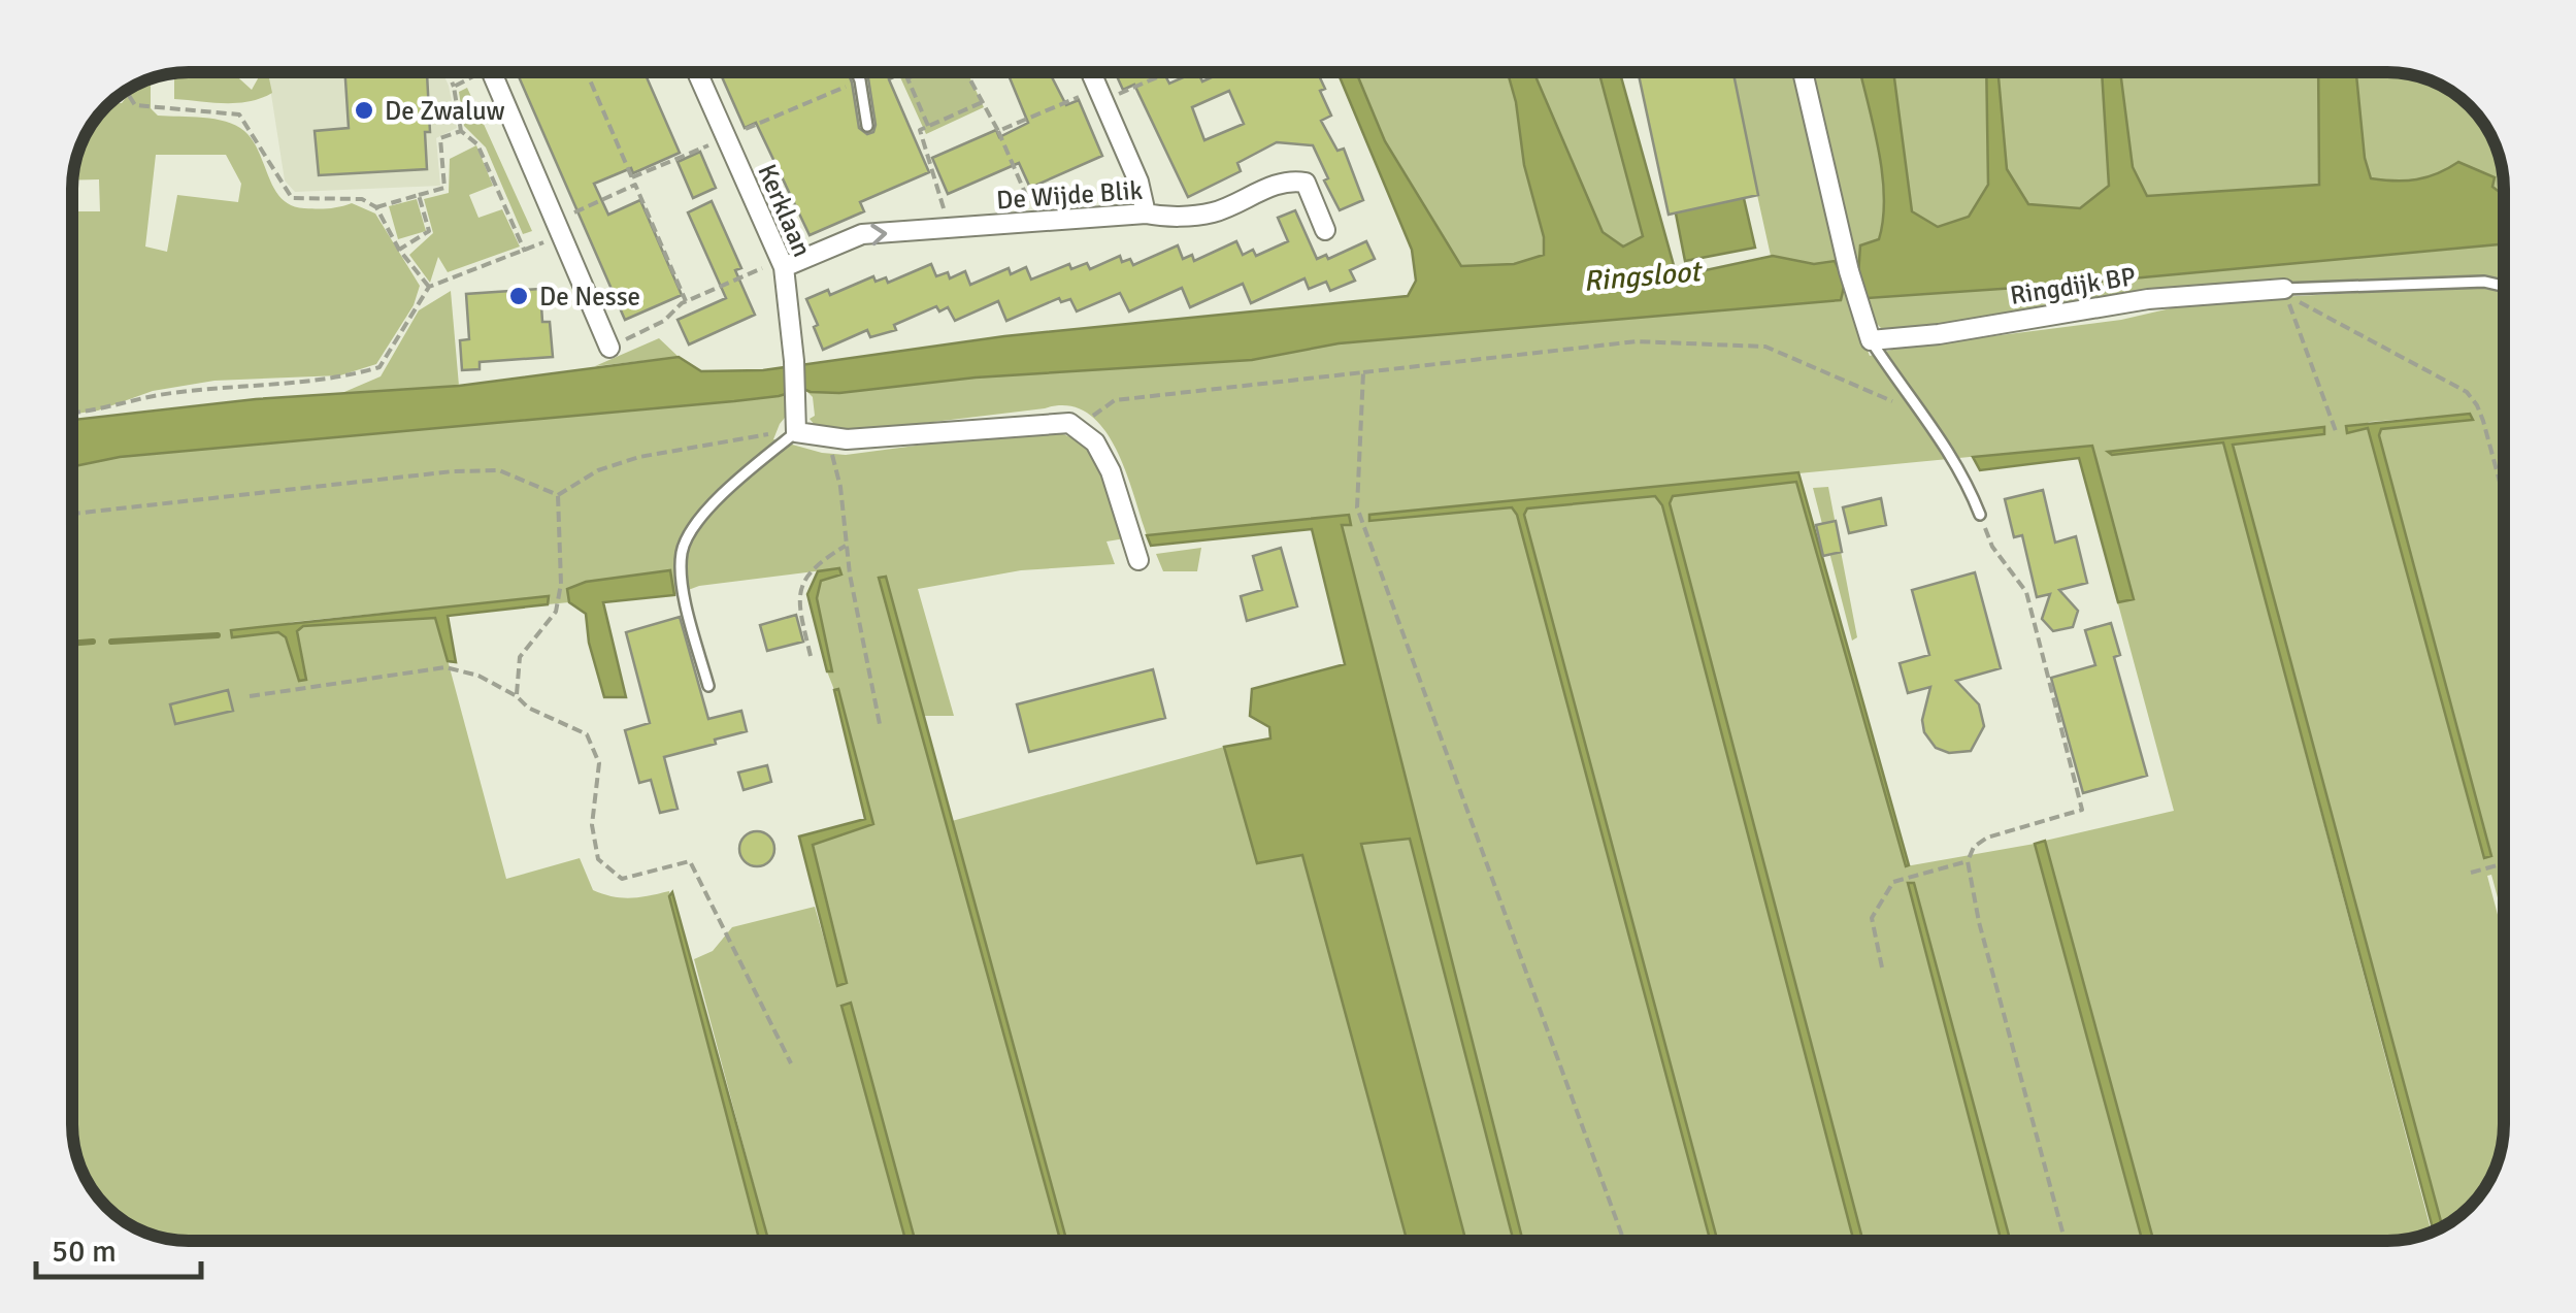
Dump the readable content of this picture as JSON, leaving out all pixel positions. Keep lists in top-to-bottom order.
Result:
{
  "streets": {
    "street": ["De Wijde Blik", "Kerklaan", "Ringdijk BP"]
  },
  "crossings": [
    ["De Wijde Blik", "Kerklaan"]
  ],
  "water": ["Ringsloot"],
  "places": ["De Zwaluw", "De Nesse"],
  "scale_bar": "50 m"
}
